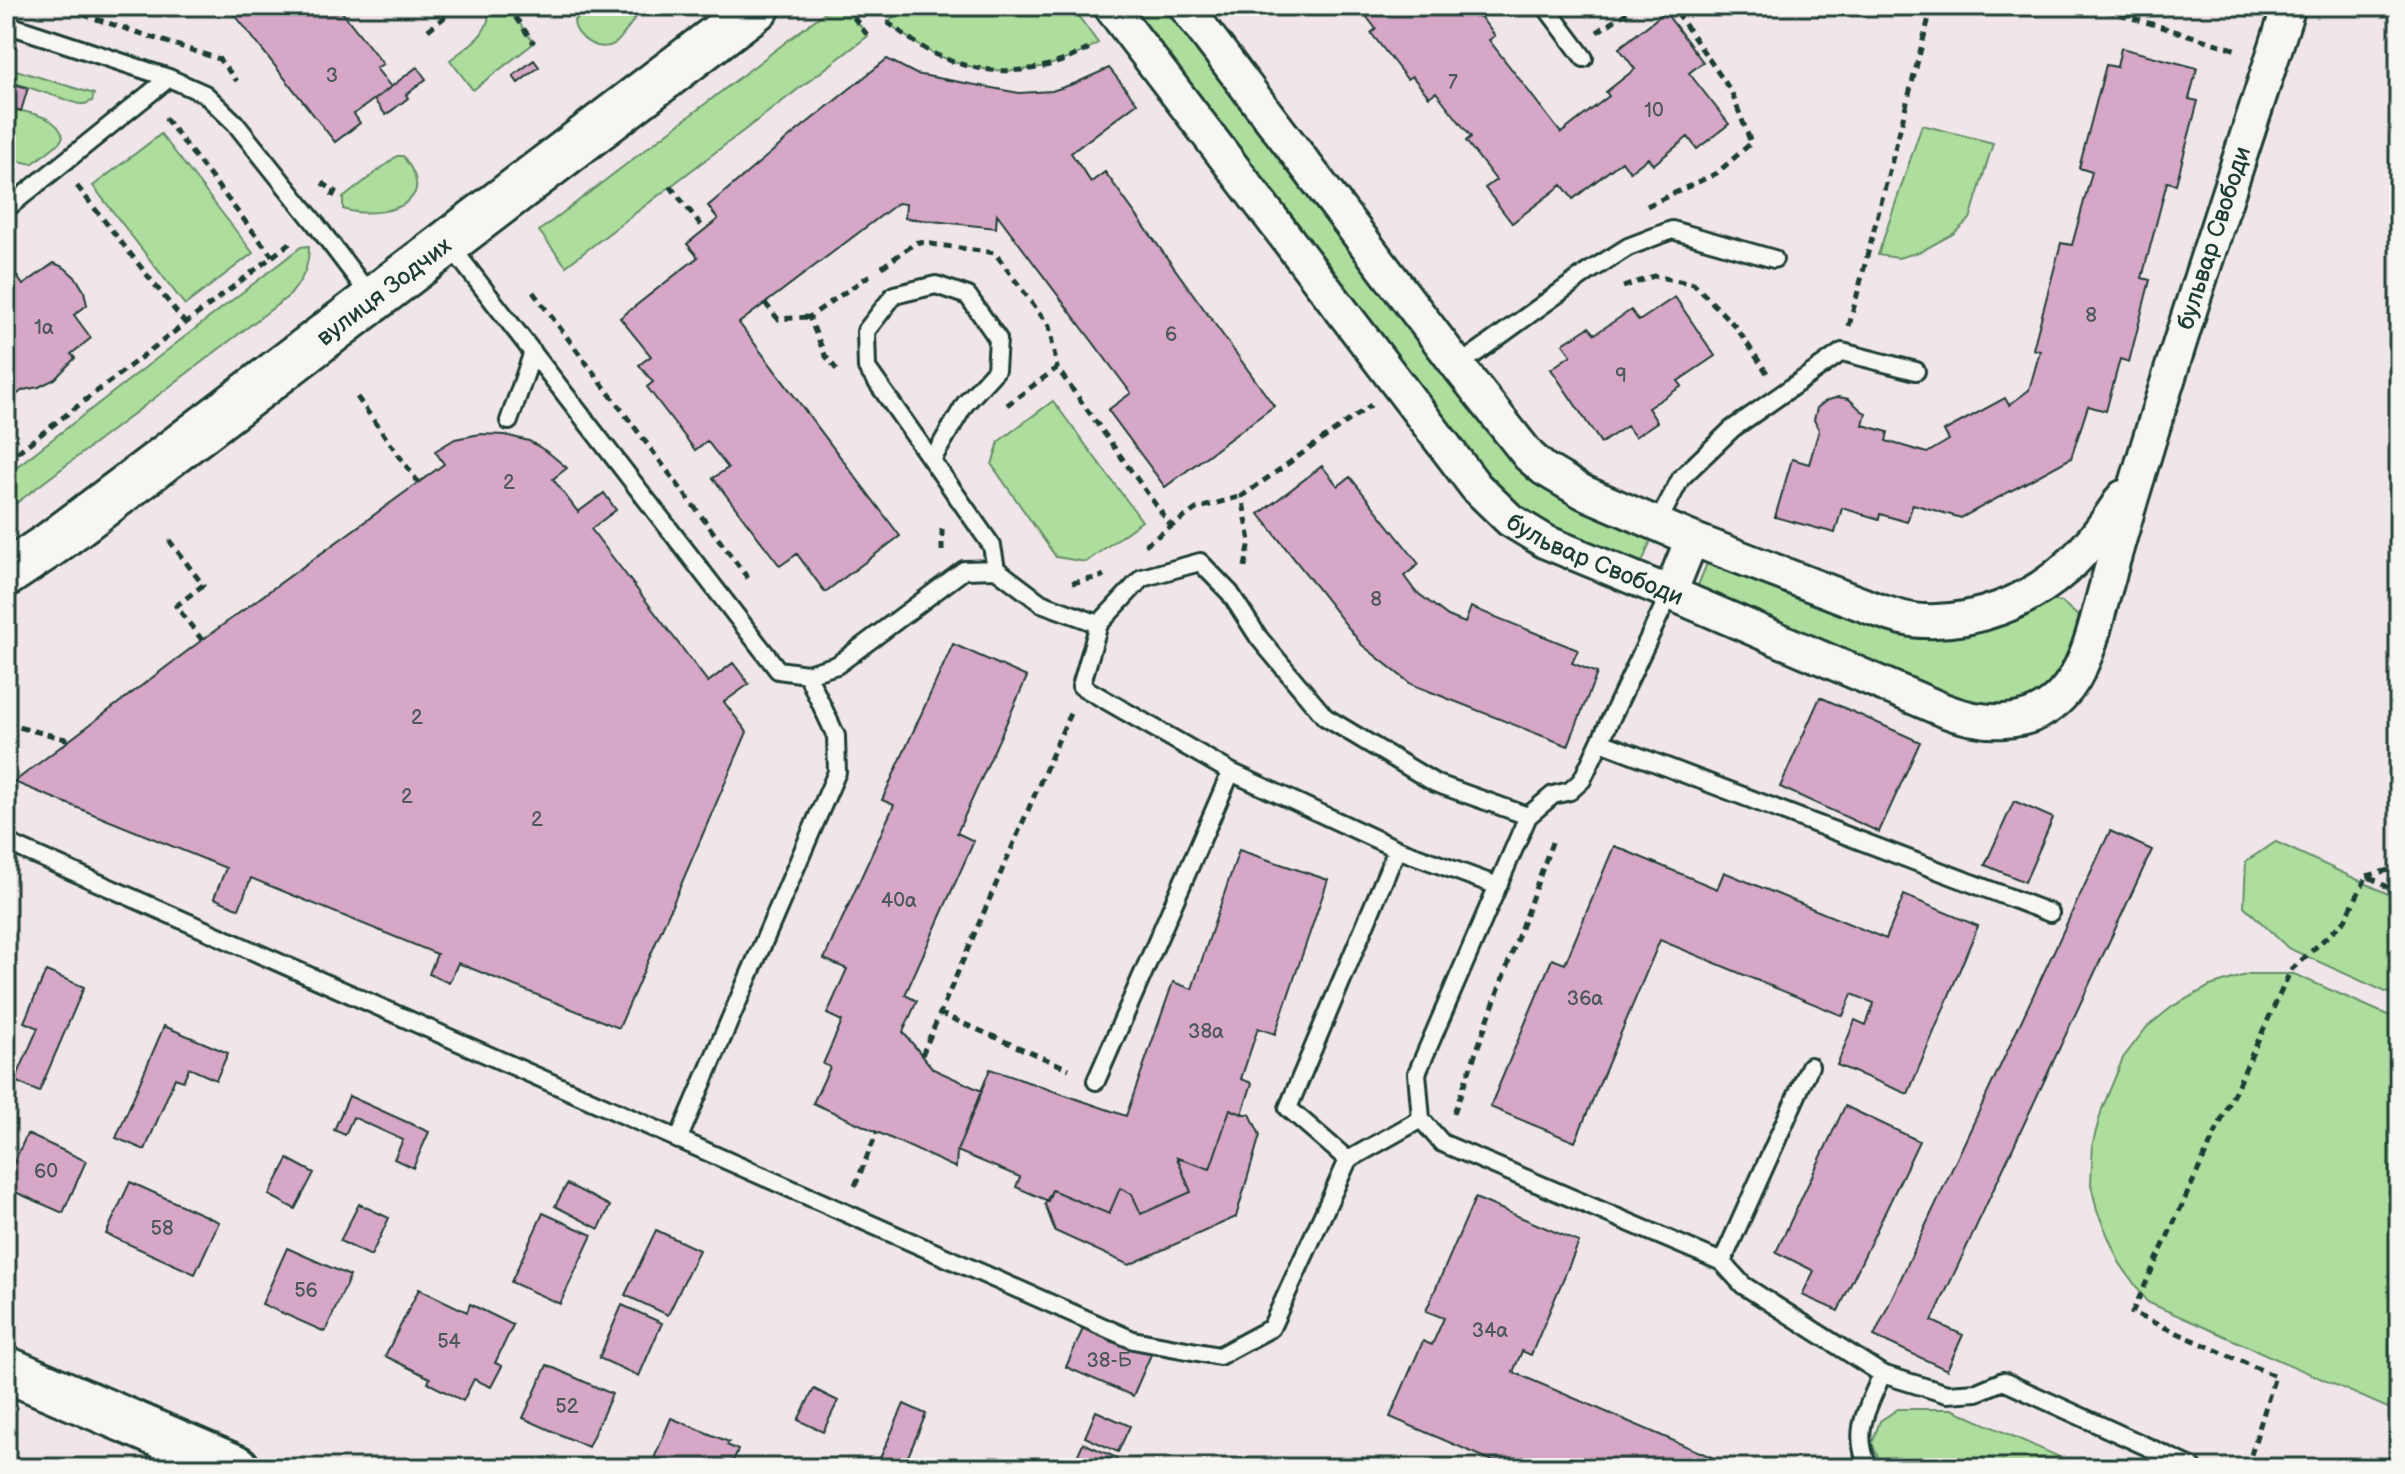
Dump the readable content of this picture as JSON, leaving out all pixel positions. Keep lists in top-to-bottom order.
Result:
{
  "streets": {
    "main road": ["вулиця Зодчих"],
    "street": ["бульвар Свободи"]
  },
  "house_numbers": [
    "3",
    "7",
    "10",
    "8",
    "1а",
    "6",
    "9",
    "2",
    "8",
    "2",
    "2",
    "2",
    "40а",
    "36а",
    "38а",
    "60",
    "58",
    "56",
    "34а",
    "54",
    "38-Б",
    "52"
  ]
}
